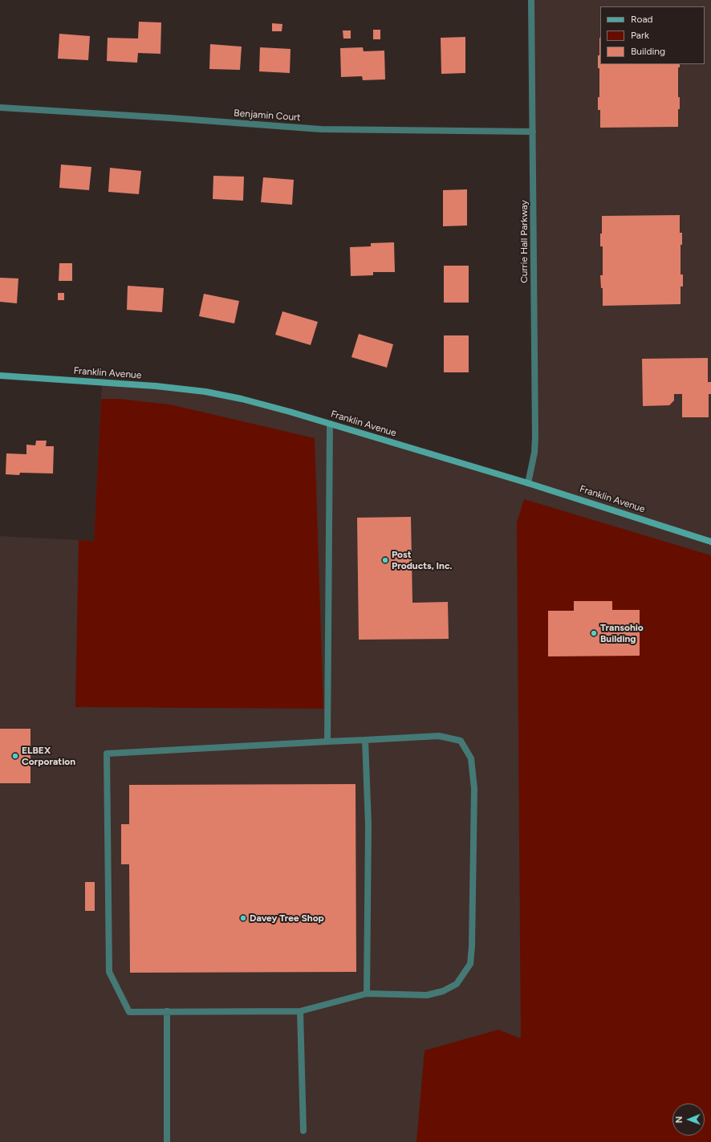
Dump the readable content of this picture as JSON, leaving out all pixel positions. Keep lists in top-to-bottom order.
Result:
{
  "streets": {
    "street": ["Benjamin Court", "Currie Hall Parkway", "Franklin Avenue"]
  },
  "crossings": [
    ["Benjamin Court", "Currie Hall Parkway"],
    ["Currie Hall Parkway", "Franklin Avenue"]
  ],
  "places": [
    "Post Products, Inc.",
    "Transohio Building",
    "ELBEX Corporation",
    "Davey Tree Shop"
  ],
  "legend": ["Road", "Park", "Building"],
  "north": "left"
}
